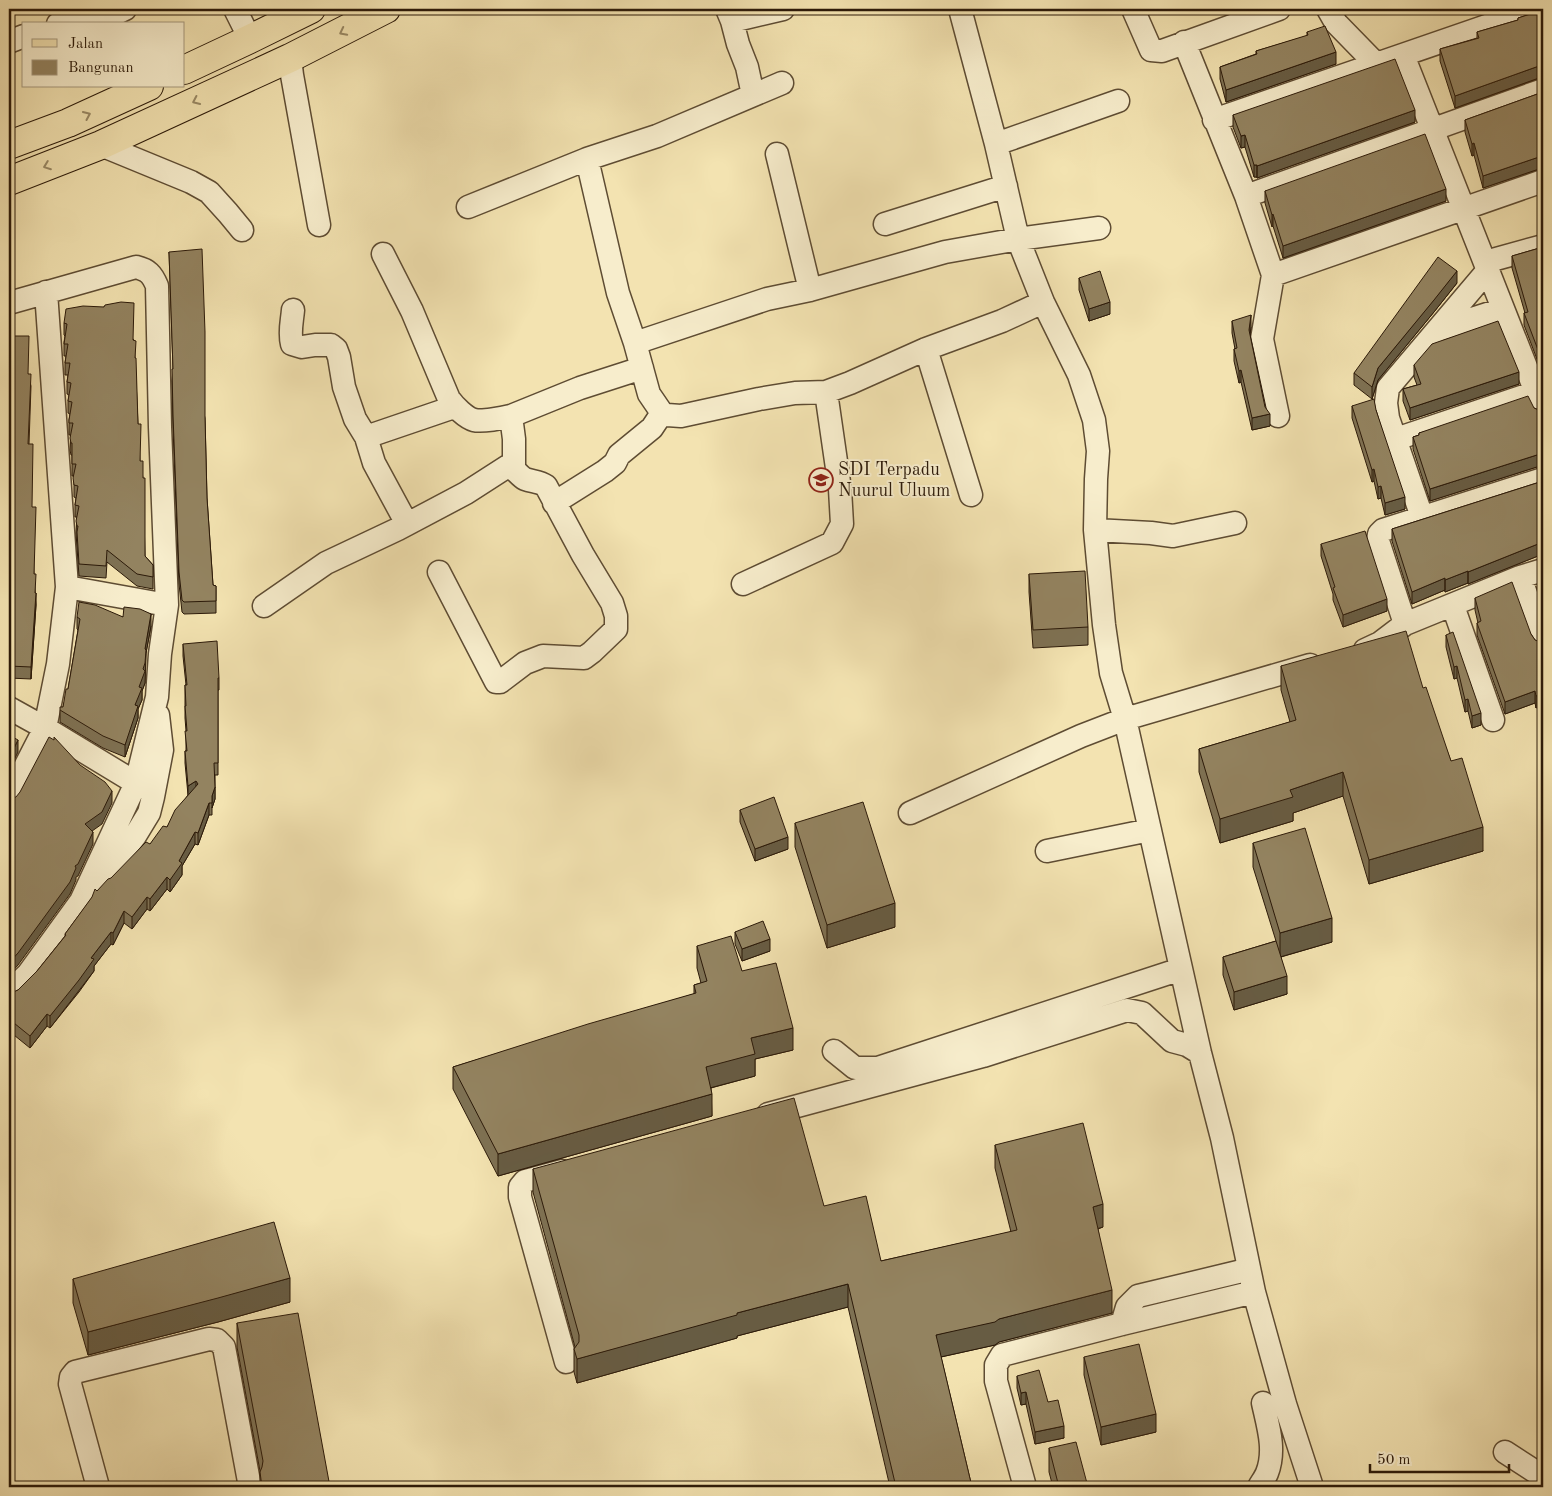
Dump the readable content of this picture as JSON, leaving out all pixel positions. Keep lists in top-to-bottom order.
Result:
{
  "places": {
    "school or university": ["SDI Terpadu Nuurul Uluum"]
  },
  "legend": ["Jalan", "Bangunan"],
  "scale_bar": "50 m"
}
